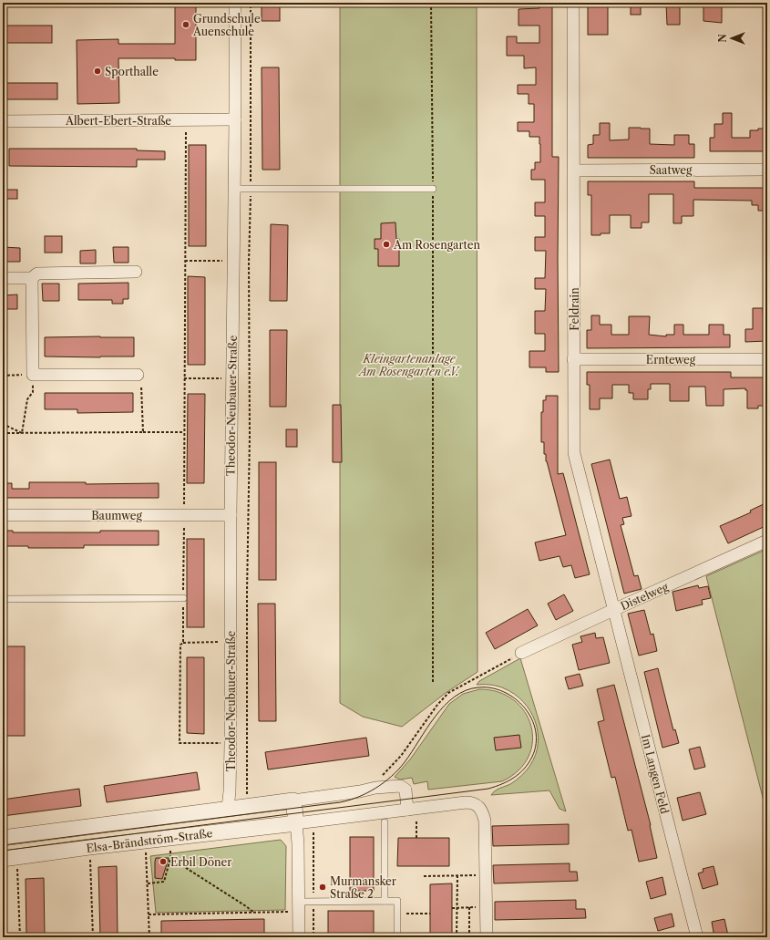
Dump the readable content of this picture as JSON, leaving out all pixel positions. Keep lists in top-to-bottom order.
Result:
{
  "streets": {
    "street": [
      "Albert-Ebert-Straße",
      "Saatweg",
      "Feldrain",
      "Ernteweg",
      "Theodor-Neubauer-Straße",
      "Baumweg",
      "Distelweg",
      "Im Langen Feld",
      "Elsa-Brändström-Straße"
    ]
  },
  "crossings": [
    ["Albert-Ebert-Straße", "Theodor-Neubauer-Straße"],
    ["Saatweg", "Feldrain"],
    ["Feldrain", "Ernteweg"],
    ["Feldrain", "Distelweg"],
    ["Feldrain", "Im Langen Feld"],
    ["Theodor-Neubauer-Straße", "Baumweg"],
    ["Theodor-Neubauer-Straße", "Elsa-Brändström-Straße"],
    ["Distelweg", "Im Langen Feld"]
  ],
  "parks": ["Kleingartenanlage Am Rosengarten e.V."],
  "places": [
    "Grundschule Auenschule",
    "Sporthalle",
    "Am Rosengarten",
    "Erbil Döner",
    "Murmansker Straße 2"
  ],
  "north": "left"
}
